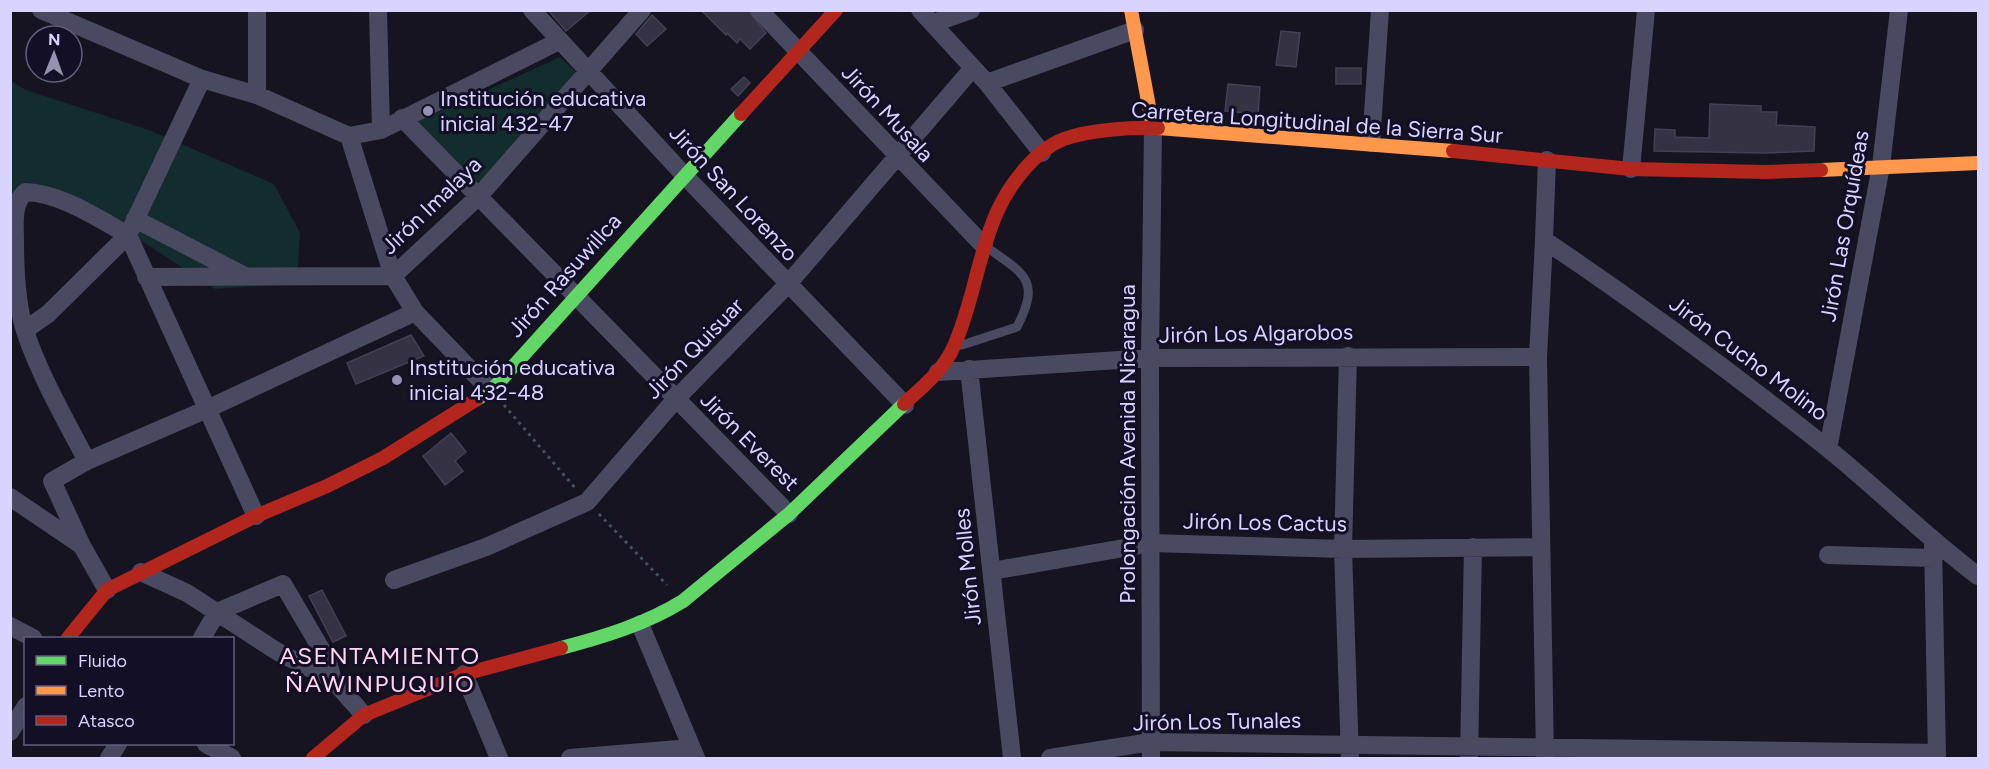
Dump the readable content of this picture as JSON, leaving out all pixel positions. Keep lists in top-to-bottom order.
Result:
{
  "streets": {
    "main road": ["Carretera Longitudinal de la Sierra Sur", "Jirón Rasuwillca"],
    "street": [
      "Jirón Musala",
      "Jirón San Lorenzo",
      "Jirón Imalaya",
      "Jirón Las Orquídeas",
      "Jirón Los Algarobos",
      "Jirón Quisuar",
      "Jirón Cucho Molino",
      "Jirón Everest",
      "Prolongación Avenida Nicaragua",
      "Jirón Los Cactus",
      "Jirón Molles",
      "Jirón Los Tunales"
    ]
  },
  "crossings": [
    ["Jirón Musala", "Carretera Longitudinal de la Sierra Sur"],
    ["Jirón Musala", "Jirón Rasuwillca"],
    ["Jirón Musala", "Jirón Quisuar"],
    ["Carretera Longitudinal de la Sierra Sur", "Jirón San Lorenzo"],
    ["Carretera Longitudinal de la Sierra Sur", "Jirón Las Orquídeas"],
    ["Carretera Longitudinal de la Sierra Sur", "Jirón Los Algarobos"],
    ["Carretera Longitudinal de la Sierra Sur", "Jirón Everest"],
    ["Carretera Longitudinal de la Sierra Sur", "Prolongación Avenida Nicaragua"],
    ["Jirón San Lorenzo", "Jirón Imalaya"],
    ["Jirón San Lorenzo", "Jirón Rasuwillca"],
    ["Jirón San Lorenzo", "Jirón Quisuar"],
    ["Jirón Imalaya", "Jirón Everest"],
    ["Jirón Las Orquídeas", "Jirón Cucho Molino"],
    ["Jirón Rasuwillca", "Jirón Everest"],
    ["Jirón Los Algarobos", "Prolongación Avenida Nicaragua"],
    ["Jirón Los Algarobos", "Jirón Molles"],
    ["Jirón Quisuar", "Jirón Everest"],
    ["Prolongación Avenida Nicaragua", "Jirón Los Cactus"],
    ["Prolongación Avenida Nicaragua", "Jirón Los Tunales"],
    ["Jirón Los Cactus", "Jirón Molles"]
  ],
  "districts": ["ASENTAMIENTO ÑAWINPUQUIO"],
  "places": ["Institución educativa inicial 432-47", "Institución educativa inicial 432-48"],
  "legend": ["Fluido", "Lento", "Atasco"],
  "north": "top"
}
